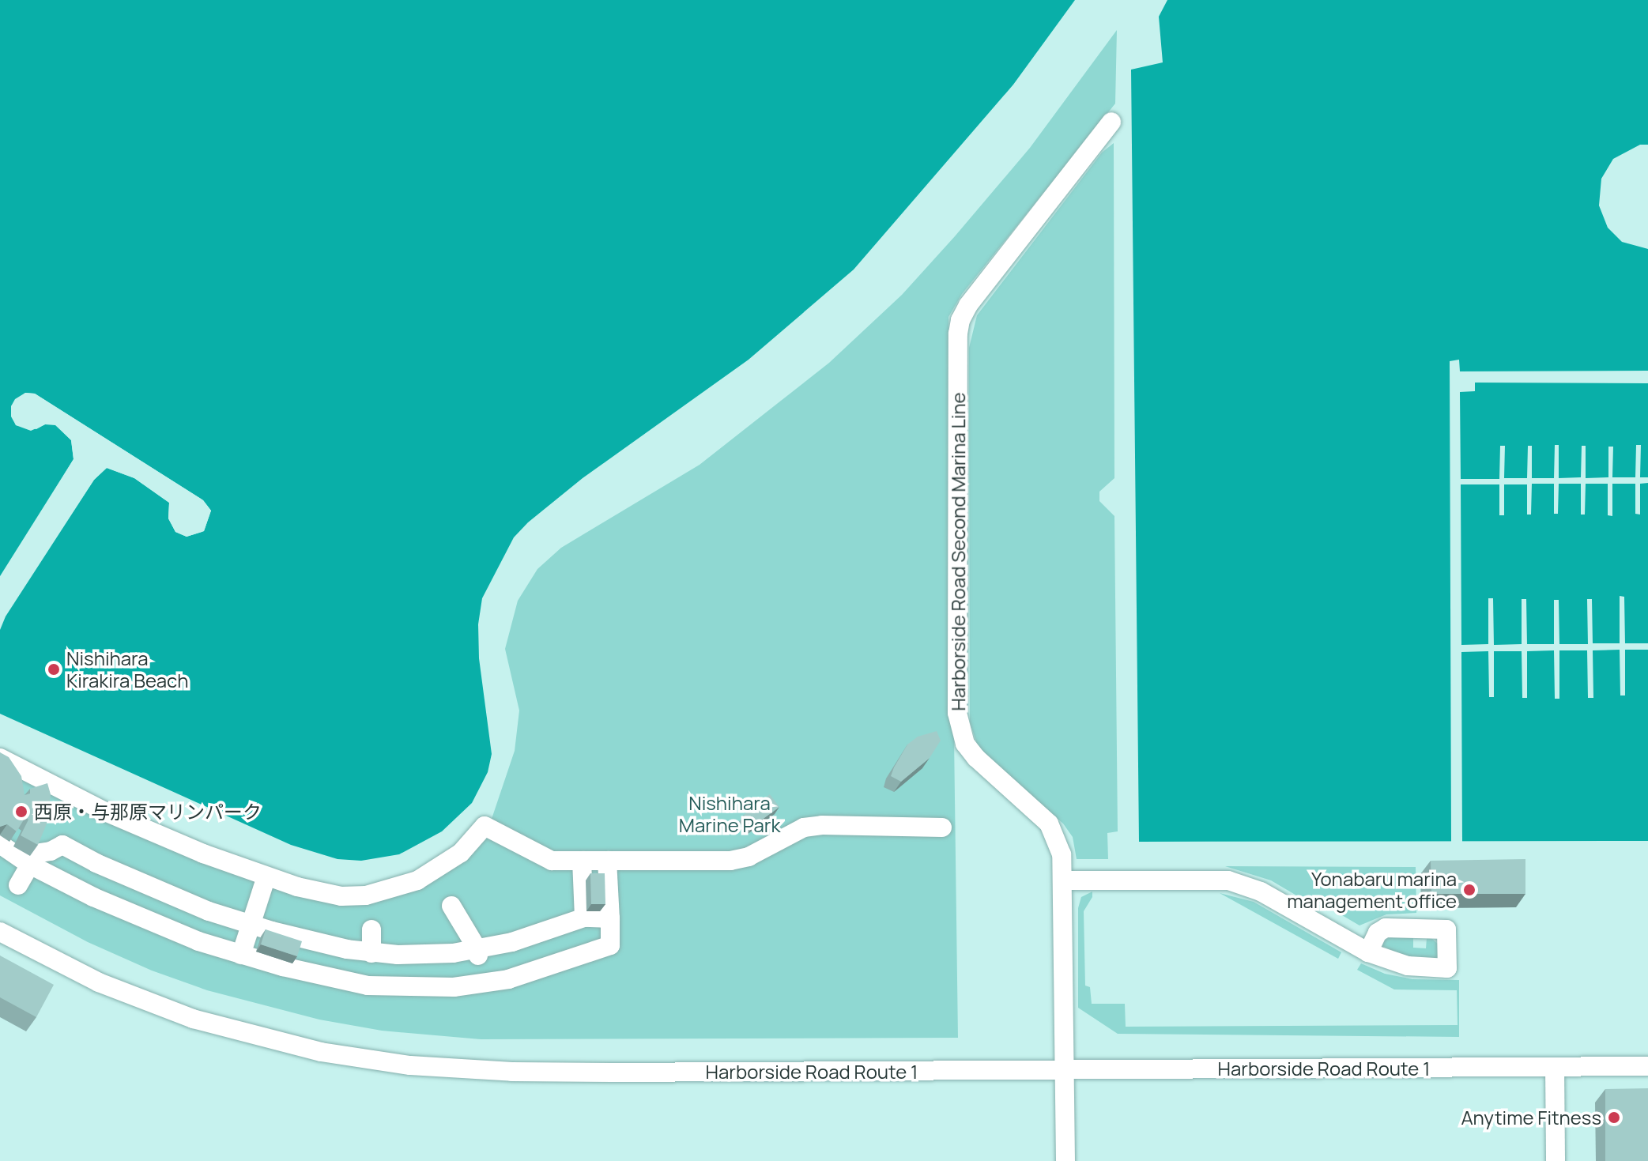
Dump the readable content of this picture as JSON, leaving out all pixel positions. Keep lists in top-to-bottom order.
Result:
{
  "streets": {
    "street": ["Harborside Road Second Marina Line", "Harborside Road Route 1"]
  },
  "crossings": [
    ["Harborside Road Second Marina Line", "Harborside Road Route 1"]
  ],
  "parks": ["Nishihara Marine Park"],
  "places": [
    "Nishihara Kirakira Beach",
    "西原・与那原マリンパーク",
    "Yonabaru marina management office",
    "Anytime Fitness"
  ]
}
